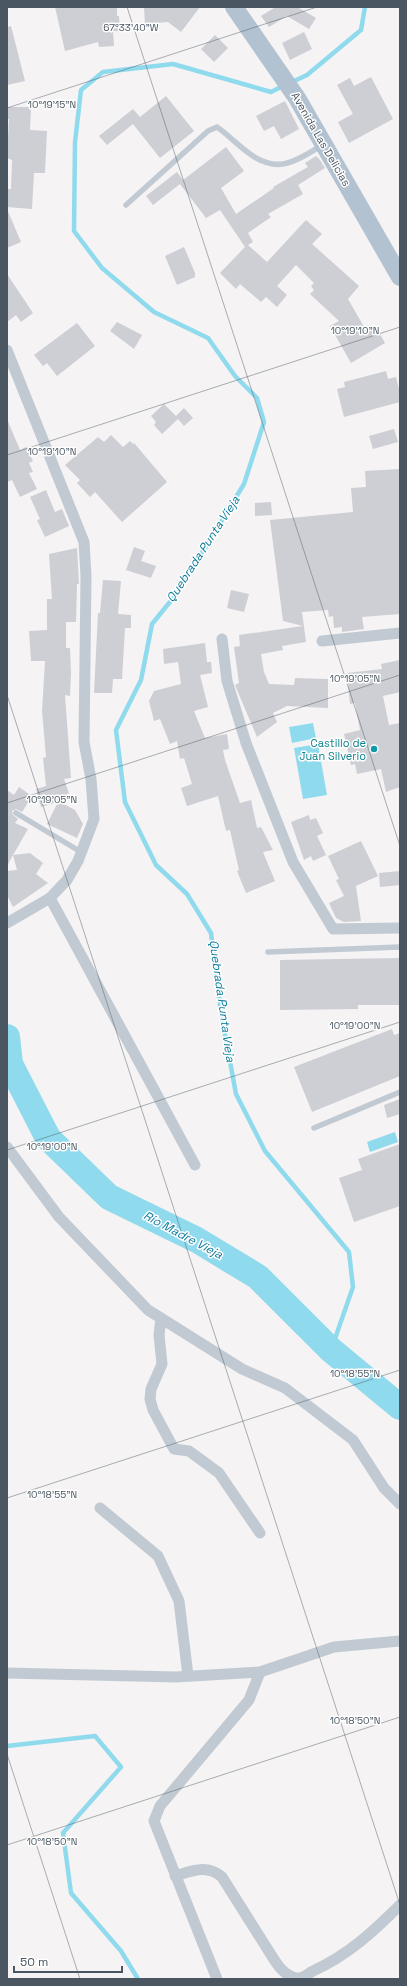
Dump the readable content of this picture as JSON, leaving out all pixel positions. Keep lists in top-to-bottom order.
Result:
{
  "streets": {
    "main road": ["Avenida Las Delicias"]
  },
  "water": ["Quebrada Punta Vieja", "Río Madre Vieja"],
  "places": ["Castillo de Juan Silverio"],
  "scale_bar": "50 m",
  "coordinates": [
    "67°33'40\"W",
    "10°19'15\"N",
    "10°19'10\"N",
    "10°19'05\"N",
    "10°19'00\"N",
    "10°18'55\"N",
    "10°18'50\"N"
  ]
}
